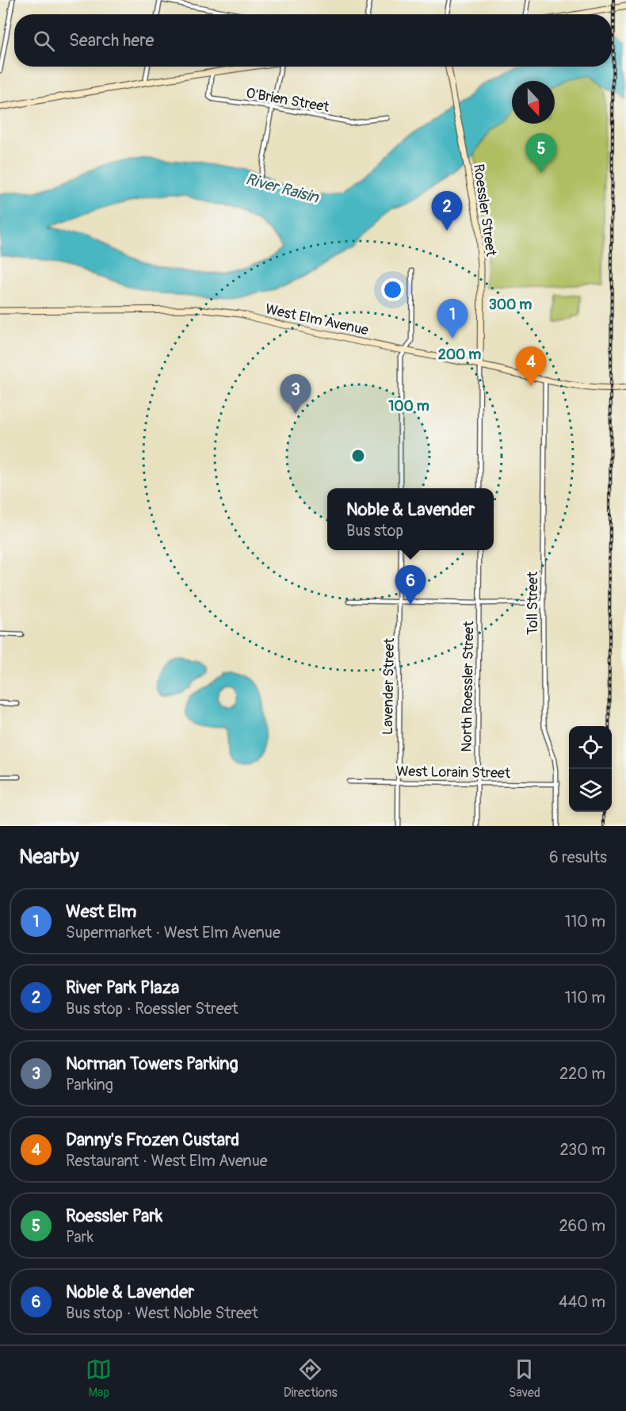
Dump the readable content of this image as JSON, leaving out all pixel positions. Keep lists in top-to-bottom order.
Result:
{
  "streets": {
    "street": [
      "O'Brien Street",
      "Roessler Street",
      "West Elm Avenue",
      "Toll Street",
      "Lavender Street",
      "North Roessler Street",
      "West Lorain Street"
    ]
  },
  "crossings": [
    ["Roessler Street", "West Elm Avenue"],
    ["West Elm Avenue", "Toll Street"],
    ["Toll Street", "West Lorain Street"],
    ["Lavender Street", "West Lorain Street"],
    ["North Roessler Street", "West Lorain Street"]
  ],
  "water": ["River Raisin"],
  "north": "bottom",
  "page": {
    "search": "Search here",
    "pins": [
      "5",
      "2",
      "1",
      "4",
      "3",
      "6"
    ],
    "popup": ["Noble & Lavender", "Bus stop"],
    "heading": ["Nearby", "6 results"],
    "list": [
      {
        "mark": "1",
        "name": "West Elm",
        "note": "Supermarket · West Elm Avenue",
        "value": "110 m"
      },
      {
        "mark": "2",
        "name": "River Park Plaza",
        "note": "Bus stop · Roessler Street",
        "value": "110 m"
      },
      {
        "mark": "3",
        "name": "Norman Towers Parking",
        "note": "Parking",
        "value": "220 m"
      },
      {
        "mark": "4",
        "name": "Danny's Frozen Custard",
        "note": "Restaurant · West Elm Avenue",
        "value": "230 m"
      },
      {
        "mark": "5",
        "name": "Roessler Park",
        "note": "Park",
        "value": "260 m"
      },
      {
        "mark": "6",
        "name": "Noble & Lavender",
        "note": "Bus stop · West Noble Street",
        "value": "440 m"
      }
    ],
    "nav": ["Map", "Directions", "Saved"]
  },
  "rings": ["300 m", "200 m", "100 m"]
}
